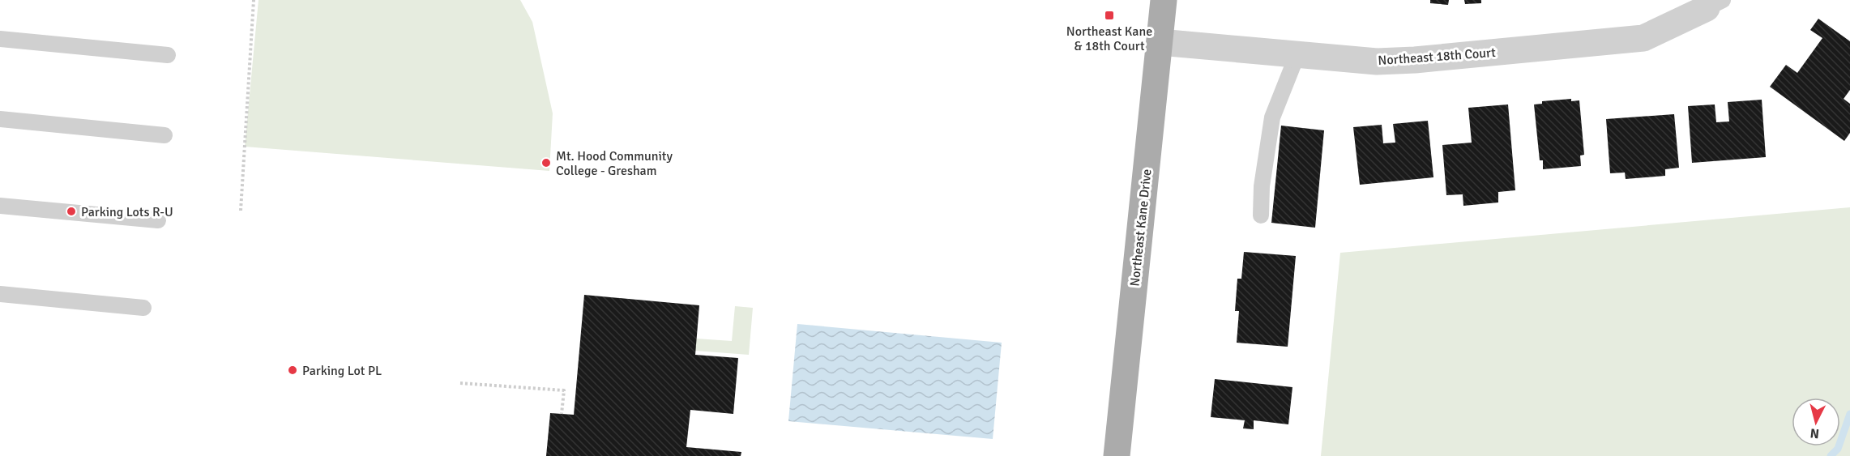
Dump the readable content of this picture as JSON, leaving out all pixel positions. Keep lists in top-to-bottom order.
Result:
{
  "streets": {
    "main road": ["Northeast Kane Drive"],
    "street": ["Northeast 18th Court"]
  },
  "crossings": [
    ["Northeast 18th Court", "Northeast Kane Drive"]
  ],
  "places": {
    "transit": ["Northeast Kane & 18th Court"],
    "other": ["Mt. Hood Community College - Gresham", "Parking Lots R-U", "Parking Lot PL"]
  },
  "north": "bottom"
}
